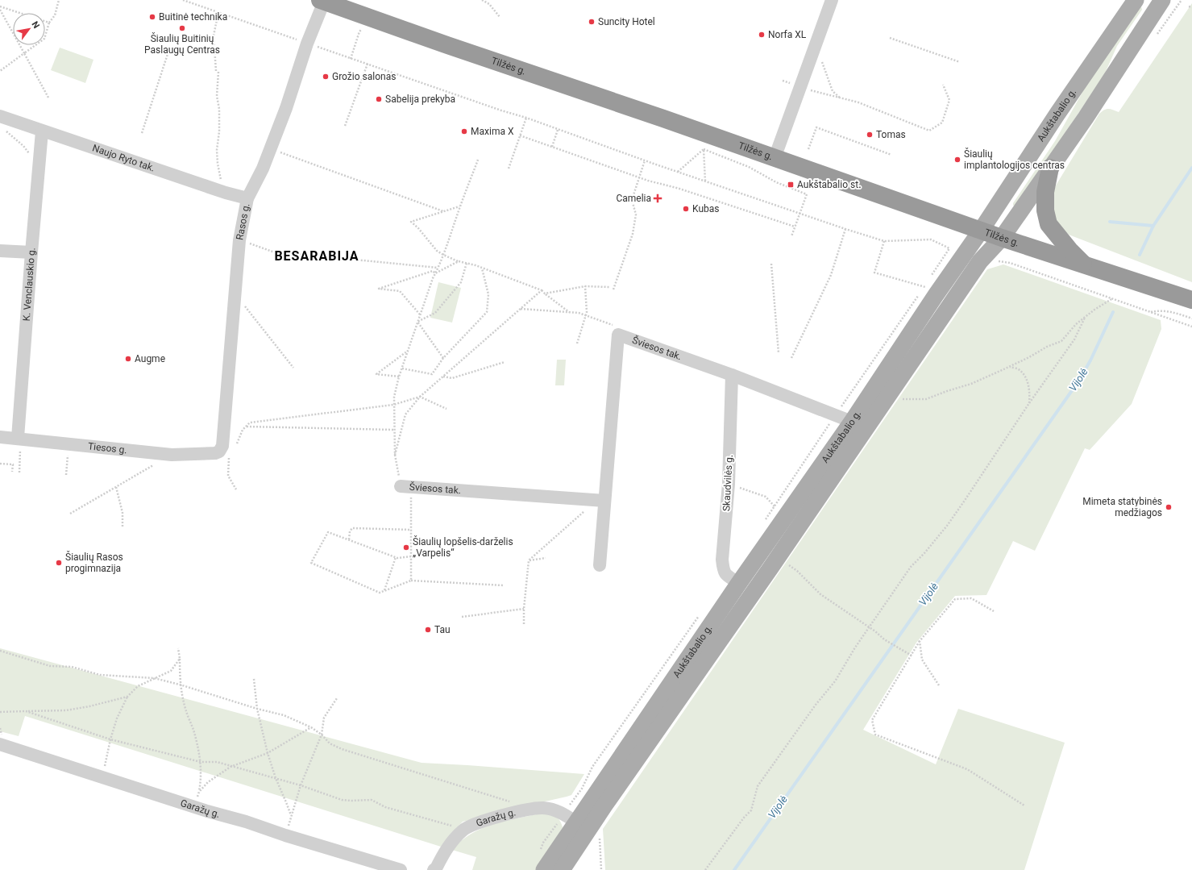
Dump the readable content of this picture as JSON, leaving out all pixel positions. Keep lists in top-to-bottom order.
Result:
{
  "streets": {
    "highway": ["Tilžės g."],
    "main road": ["Aukštabalio g."],
    "street": [
      "Naujo Ryto tak.",
      "Rasos g.",
      "K. Venclauskio g.",
      "Šviesos tak.",
      "Tiesos g.",
      "Skaudvilės g.",
      "Garažų g."
    ]
  },
  "crossings": [
    ["Tilžės g.", "Aukštabalio g."],
    ["Tilžės g.", "Rasos g."],
    ["Aukštabalio g.", "Šviesos tak."],
    ["Aukštabalio g.", "Skaudvilės g."],
    ["Aukštabalio g.", "Garažų g."],
    ["Naujo Ryto tak.", "Rasos g."],
    ["Naujo Ryto tak.", "K. Venclauskio g."],
    ["Rasos g.", "Tiesos g."],
    ["K. Venclauskio g.", "Tiesos g."],
    ["Šviesos tak.", "Skaudvilės g."]
  ],
  "districts": ["BESARABIJA"],
  "water": ["Vijolė"],
  "places": {
    "other": [
      "Buitinė technika",
      "Suncity Hotel",
      "Šiaulių Buitinių Paslaugų Centras",
      "Norfa XL",
      "Grožio salonas",
      "Sabelija prekyba",
      "Maxima X",
      "Tomas",
      "Šiaulių implantologijos centras",
      "Kubas",
      "Augme",
      "Mimeta statybinės medžiagos",
      "Šiaulių lopšelis-darželis „Varpelis“",
      "Šiaulių Rasos progimnazija",
      "Tau"
    ],
    "transit": ["Aukštabalio st."],
    "health": ["Camelia"]
  },
  "north": "top right"
}
